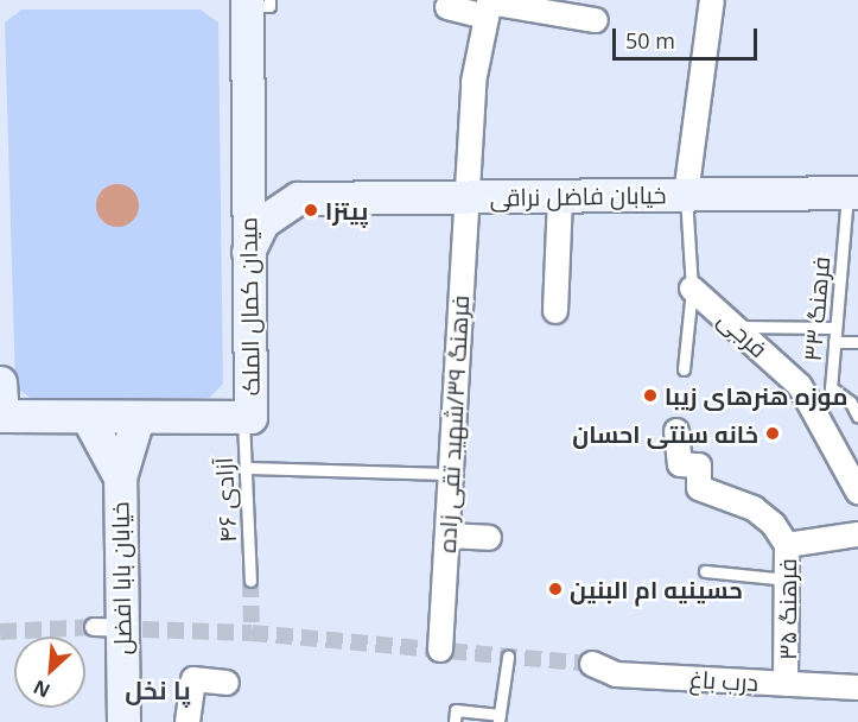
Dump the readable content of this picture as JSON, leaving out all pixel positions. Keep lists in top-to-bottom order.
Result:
{
  "streets": {
    "main road": ["خیابان فاضل نراقی", "میدان کمال الملک", "خیابان بابا افضل"],
    "street": [
      "فرجی",
      "فرهنگ ۳۹/شهید تقی زاده",
      "فرهنگ ۳۵",
      "درب باغ"
    ],
    "lane": ["فرهنگ ۳۳", "آزادی ۴۶"]
  },
  "crossings": [
    ["خیابان فاضل نراقی", "فرهنگ ۳۳"],
    ["خیابان فاضل نراقی", "فرهنگ ۳۹/شهید تقی زاده"],
    ["میدان کمال الملک", "آزادی ۴۶"],
    ["میدان کمال الملک", "خیابان بابا افضل"],
    ["فرهنگ ۳۵", "درب باغ"]
  ],
  "districts": ["پا نخل"],
  "places": [
    "پیتزا",
    "موزه هنرهای زیبا",
    "خانه سنتی احسان",
    "حسینیه ام البنین"
  ],
  "scale_bar": "50 m",
  "north": "bottom left"
}
